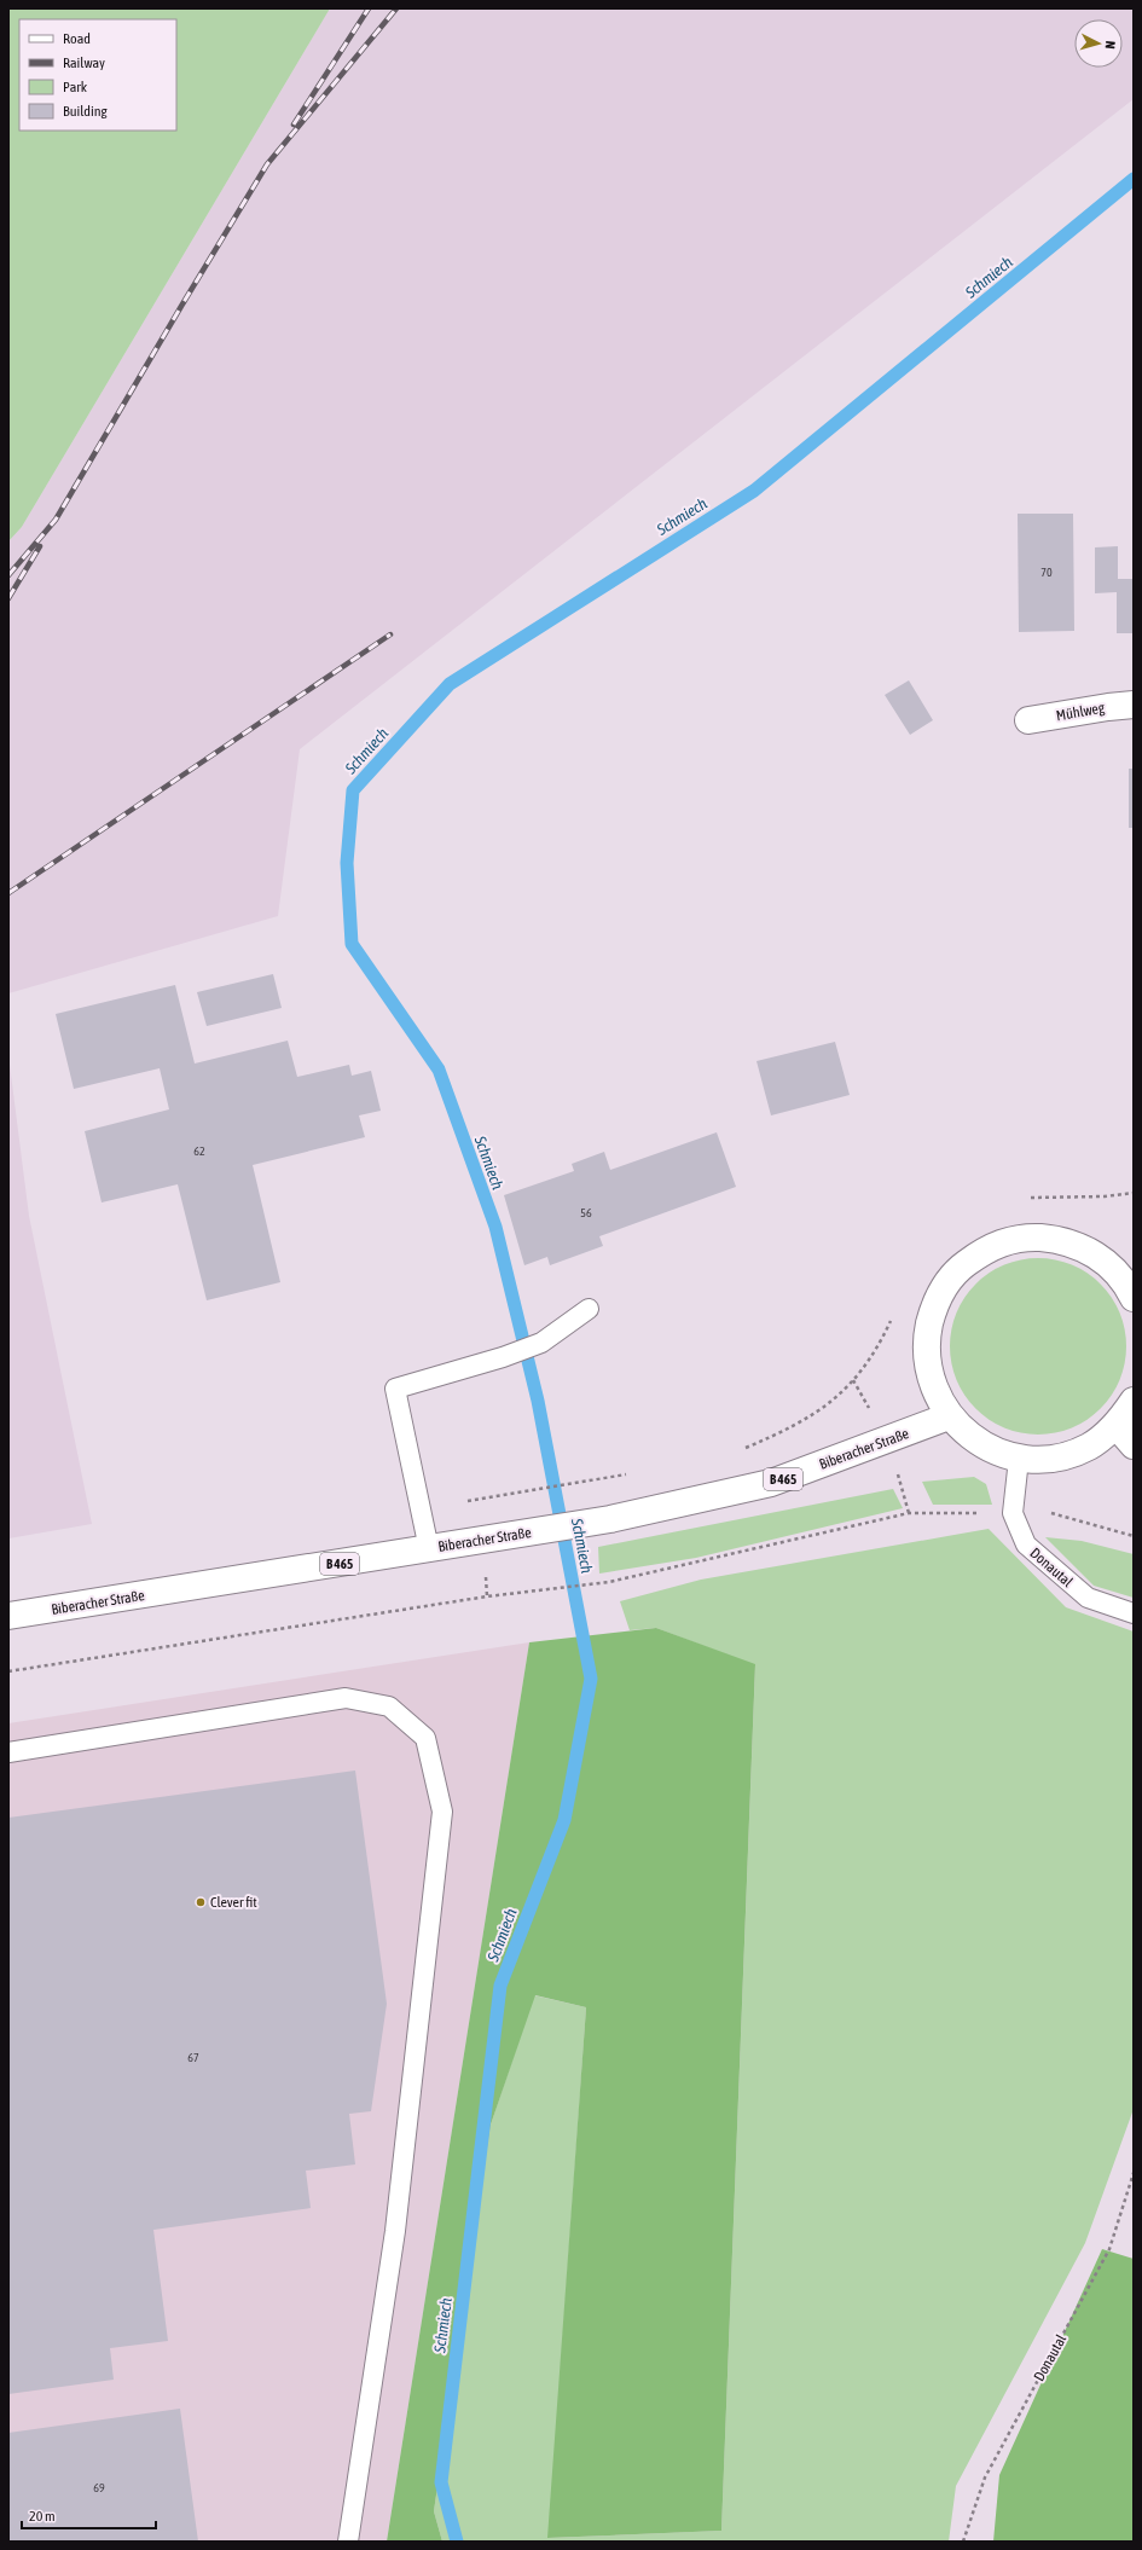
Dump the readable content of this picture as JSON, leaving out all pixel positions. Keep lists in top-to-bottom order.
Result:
{
  "streets": {
    "main road": ["Mühlweg", "Biberacher Straße", "B 465"],
    "lane": ["Donautal"]
  },
  "water": ["Schmiech"],
  "places": ["Clever fit"],
  "house_numbers": [
    "70",
    "62",
    "56",
    "67",
    "69"
  ],
  "legend": [
    "Road",
    "Railway",
    "Park",
    "Building"
  ],
  "scale_bar": "20 m",
  "north": "right"
}
